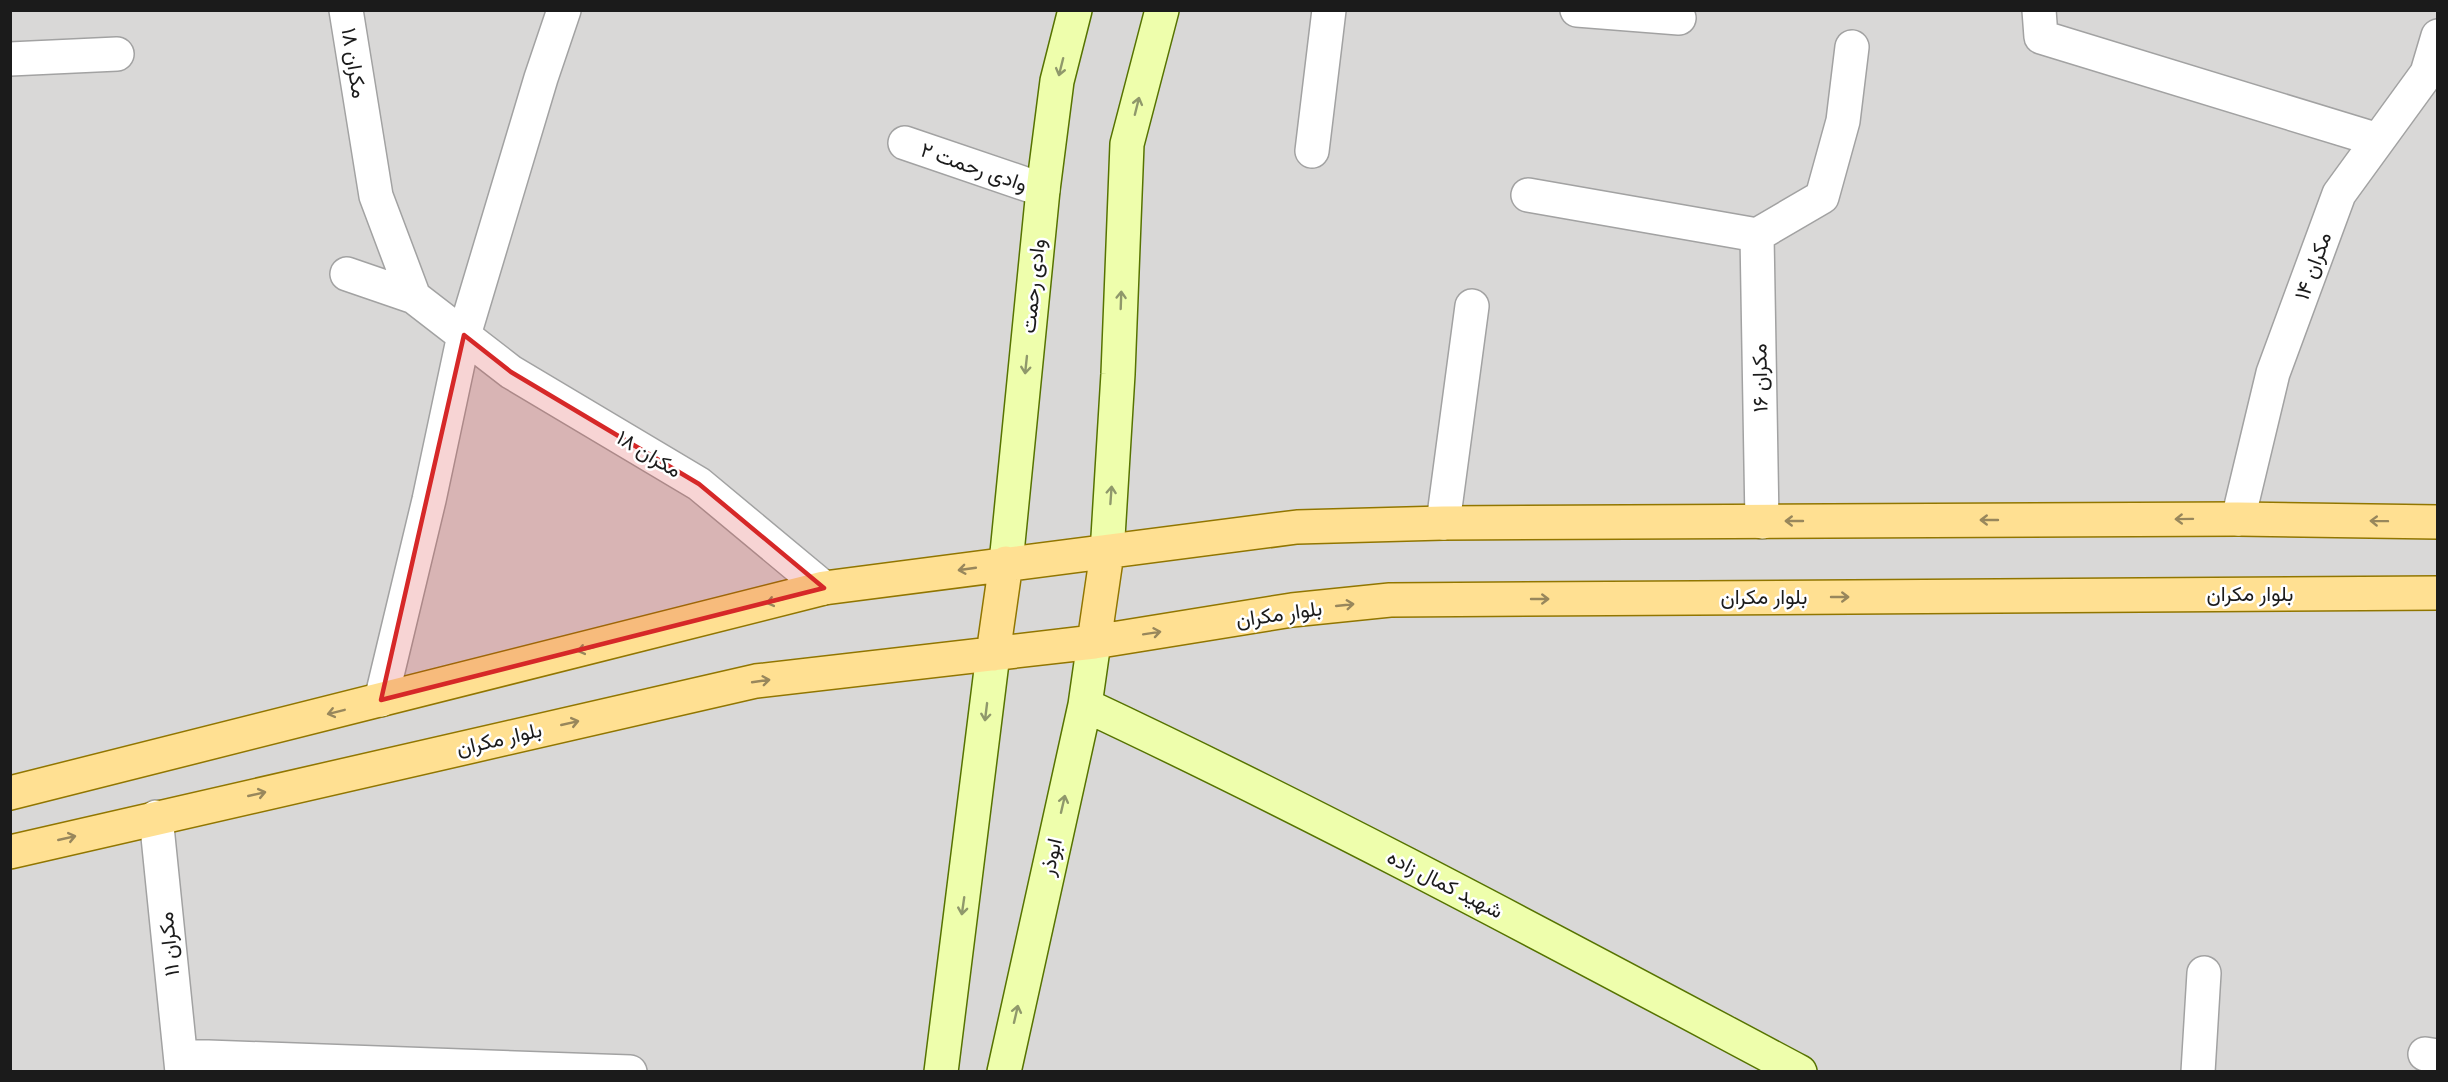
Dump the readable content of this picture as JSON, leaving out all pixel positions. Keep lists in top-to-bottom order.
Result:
{
  "streets": {
    "main road": ["بلوار مکران"],
    "street": [
      "مکران ۱۸",
      "وادی رحمت ۲",
      "مکران ۱۴",
      "وادی رحمت",
      "مکران ۱۶",
      "ابوذر",
      "شهید کمال زاده",
      "مکران ۱۱"
    ]
  },
  "crossings": [
    ["وادی رحمت ۲", "وادی رحمت"],
    ["بلوار مکران", "ابوذر"],
    ["بلوار مکران", "مکران ۱۱"],
    ["ابوذر", "شهید کمال زاده"]
  ]
}
